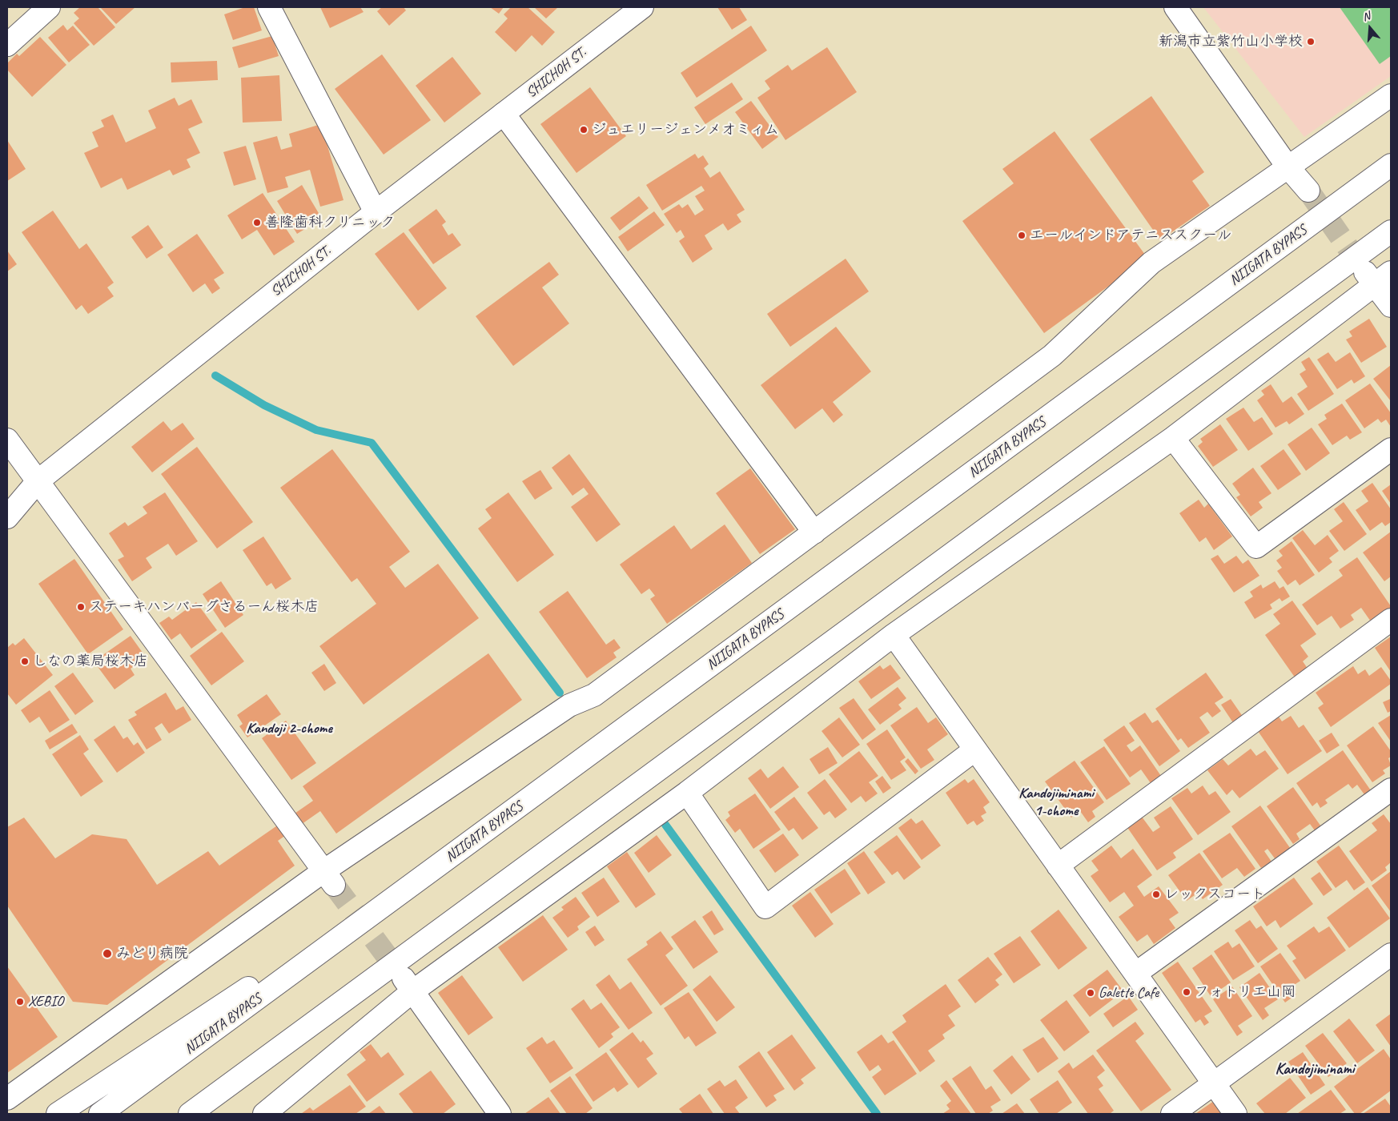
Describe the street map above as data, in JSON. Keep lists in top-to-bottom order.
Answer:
{
  "streets": {
    "main road": ["SHICHOH ST.", "NIIGATA BYPASS"]
  },
  "districts": ["Kandoji 2-chome", "Kandojiminami 1-chome", "Kandojiminami"],
  "places": [
    "新潟市立紫竹山小学校",
    "ジュエリージェンメオミィム",
    "善隆歯科クリニック",
    "エールインドアテニススクール",
    "ステーキハンバーグさるーん桜木店",
    "しなの薬局桜木店",
    "レックスコート",
    "みどり病院",
    "フォトリエ山岡",
    "Galette Cafe",
    "XEBIO"
  ],
  "north": "top"
}
